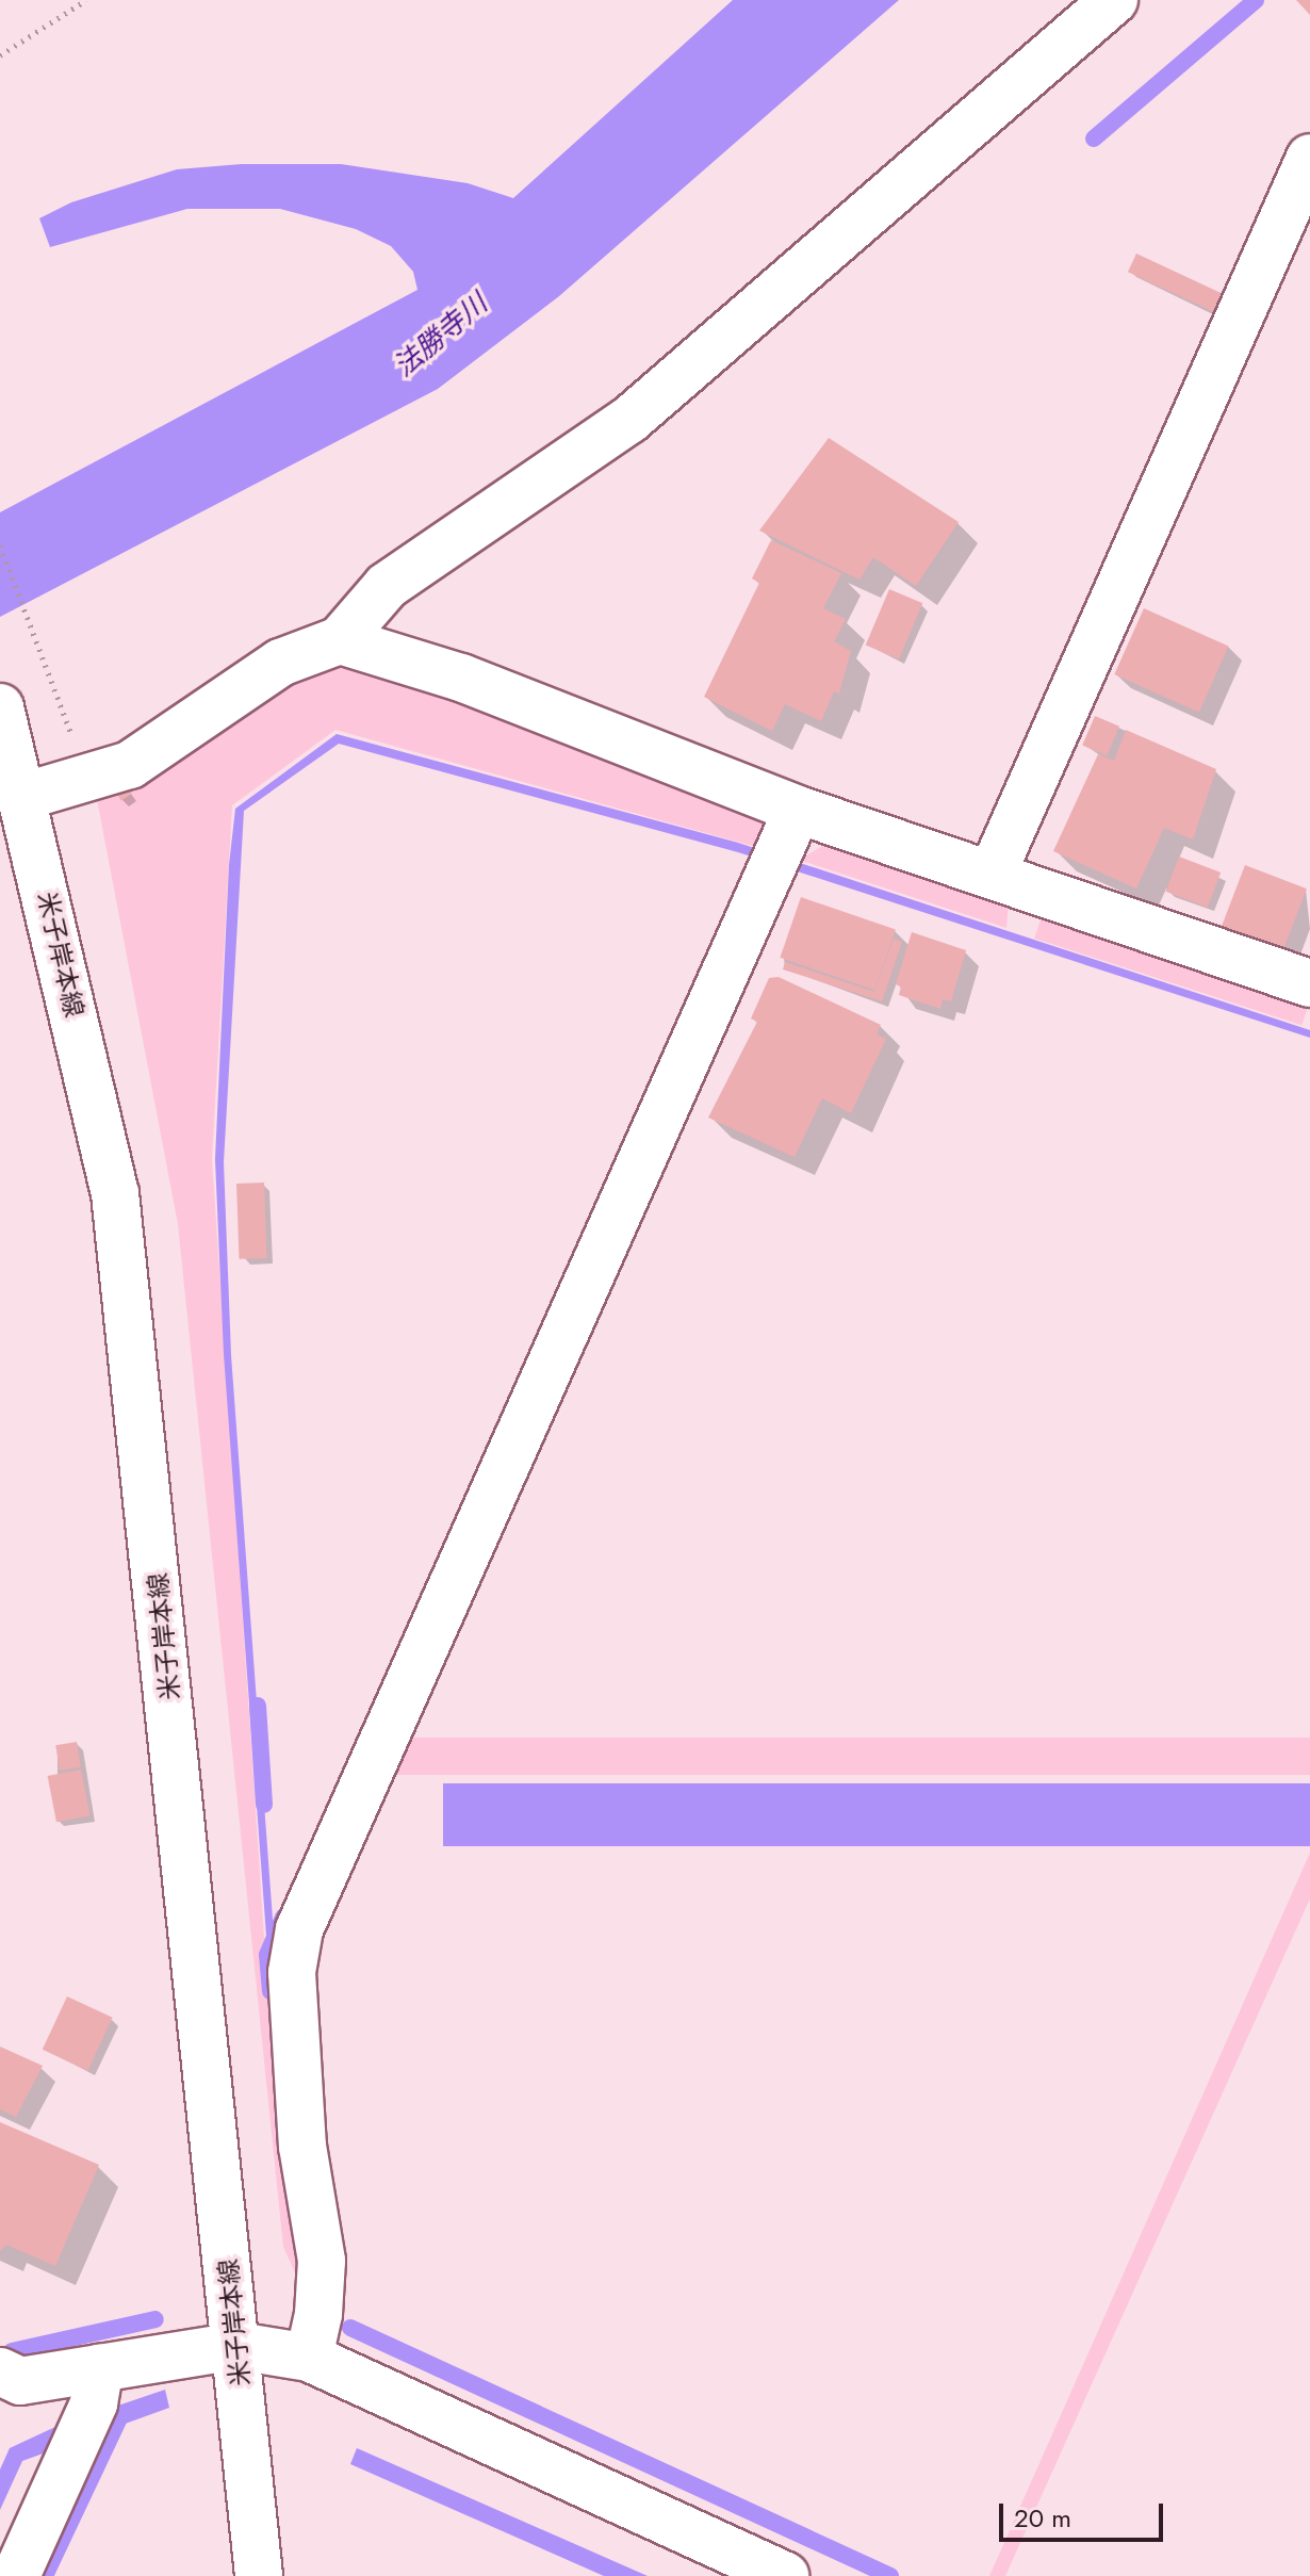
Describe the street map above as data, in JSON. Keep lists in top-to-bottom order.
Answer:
{
  "streets": {
    "street": ["米子岸本線"]
  },
  "water": ["法勝寺川"],
  "scale_bar": "20 m"
}
